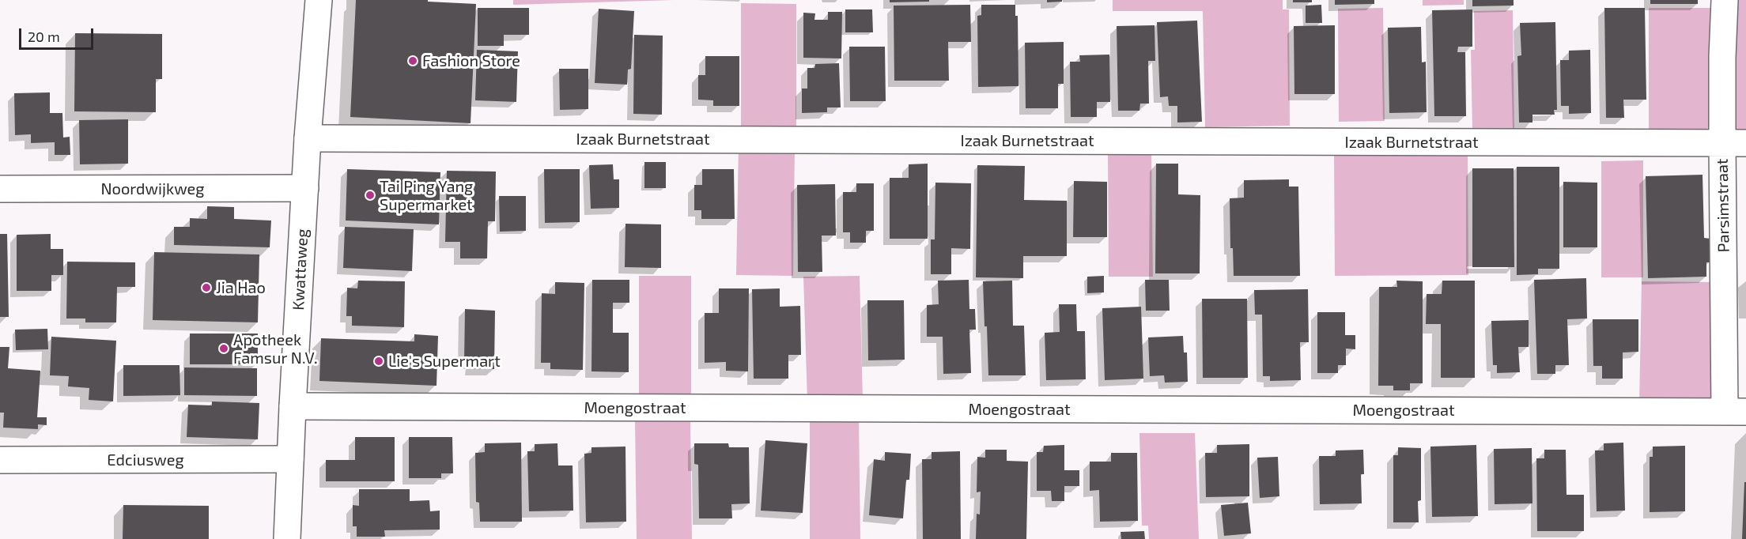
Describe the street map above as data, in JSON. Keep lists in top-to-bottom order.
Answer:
{
  "streets": {
    "street": [
      "Izaak Burnetstraat",
      "Noordwijkweg",
      "Parsimstraat",
      "Kwattaweg",
      "Moengostraat",
      "Edciusweg"
    ]
  },
  "crossings": [
    ["Izaak Burnetstraat", "Parsimstraat"],
    ["Izaak Burnetstraat", "Kwattaweg"],
    ["Noordwijkweg", "Kwattaweg"],
    ["Parsimstraat", "Moengostraat"],
    ["Kwattaweg", "Moengostraat"],
    ["Kwattaweg", "Edciusweg"]
  ],
  "places": [
    "Fashion Store",
    "Tai Ping Yang Supermarket",
    "Jia Hao",
    "Apotheek Famsur N.V.",
    "Lie's Supermart"
  ],
  "scale_bar": "20 m"
}
